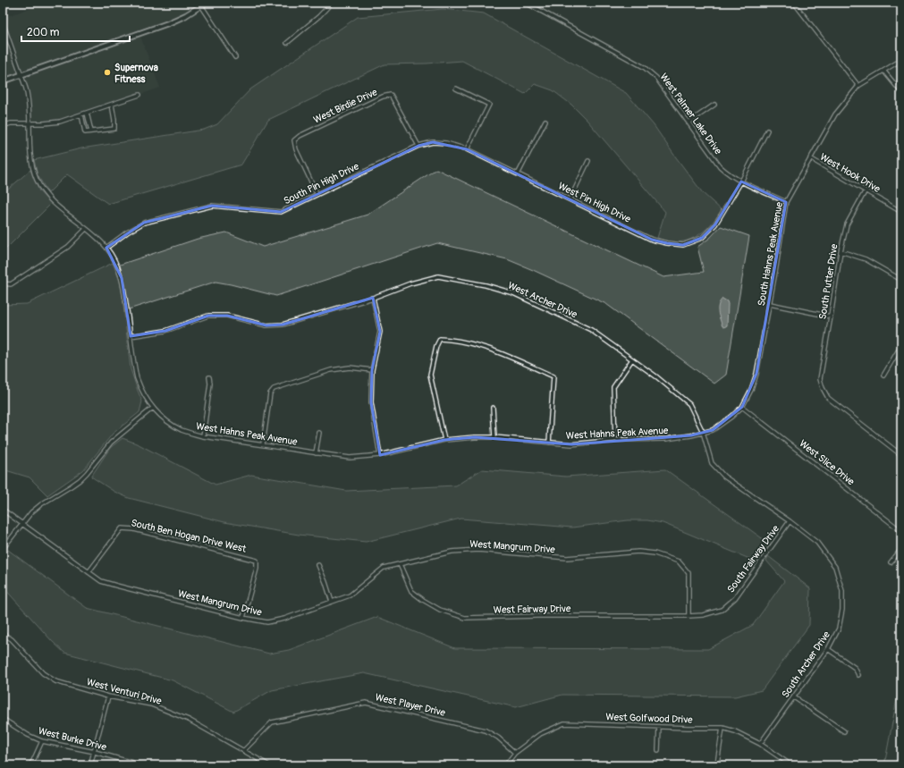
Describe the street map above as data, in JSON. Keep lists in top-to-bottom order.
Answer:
{
  "streets": {
    "street": [
      "West Birdie Drive",
      "West Palmer Lake Drive",
      "West Hook Drive",
      "South Pin High Drive",
      "West Pin High Drive",
      "South Hahns Peak Avenue",
      "South Putter Drive",
      "West Archer Drive",
      "West Hahns Peak Avenue",
      "West Slice Drive",
      "South Ben Hogan Drive West",
      "West Mangrum Drive",
      "South Fairway Drive",
      "West Fairway Drive",
      "South Archer Drive",
      "West Venturi Drive",
      "West Player Drive",
      "West Golfwood Drive",
      "West Burke Drive"
    ]
  },
  "crossings": [
    ["West Birdie Drive", "South Pin High Drive"],
    ["West Birdie Drive", "West Pin High Drive"],
    ["West Palmer Lake Drive", "West Pin High Drive"],
    ["West Palmer Lake Drive", "South Hahns Peak Avenue"],
    ["West Hook Drive", "South Hahns Peak Avenue"],
    ["West Hook Drive", "South Putter Drive"],
    ["South Pin High Drive", "West Pin High Drive"],
    ["South Pin High Drive", "West Hahns Peak Avenue"],
    ["South Hahns Peak Avenue", "West Hahns Peak Avenue"],
    ["South Hahns Peak Avenue", "West Slice Drive"],
    ["West Archer Drive", "West Hahns Peak Avenue"],
    ["West Archer Drive", "South Fairway Drive"],
    ["West Archer Drive", "South Archer Drive"],
    ["West Hahns Peak Avenue", "West Slice Drive"],
    ["South Ben Hogan Drive West", "West Mangrum Drive"],
    ["West Mangrum Drive", "South Fairway Drive"],
    ["West Mangrum Drive", "West Fairway Drive"],
    ["South Fairway Drive", "West Fairway Drive"],
    ["South Fairway Drive", "South Archer Drive"],
    ["South Archer Drive", "West Golfwood Drive"],
    ["West Venturi Drive", "West Player Drive"],
    ["West Player Drive", "West Golfwood Drive"]
  ],
  "places": ["Supernova Fitness"],
  "scale_bar": "200 m"
}
